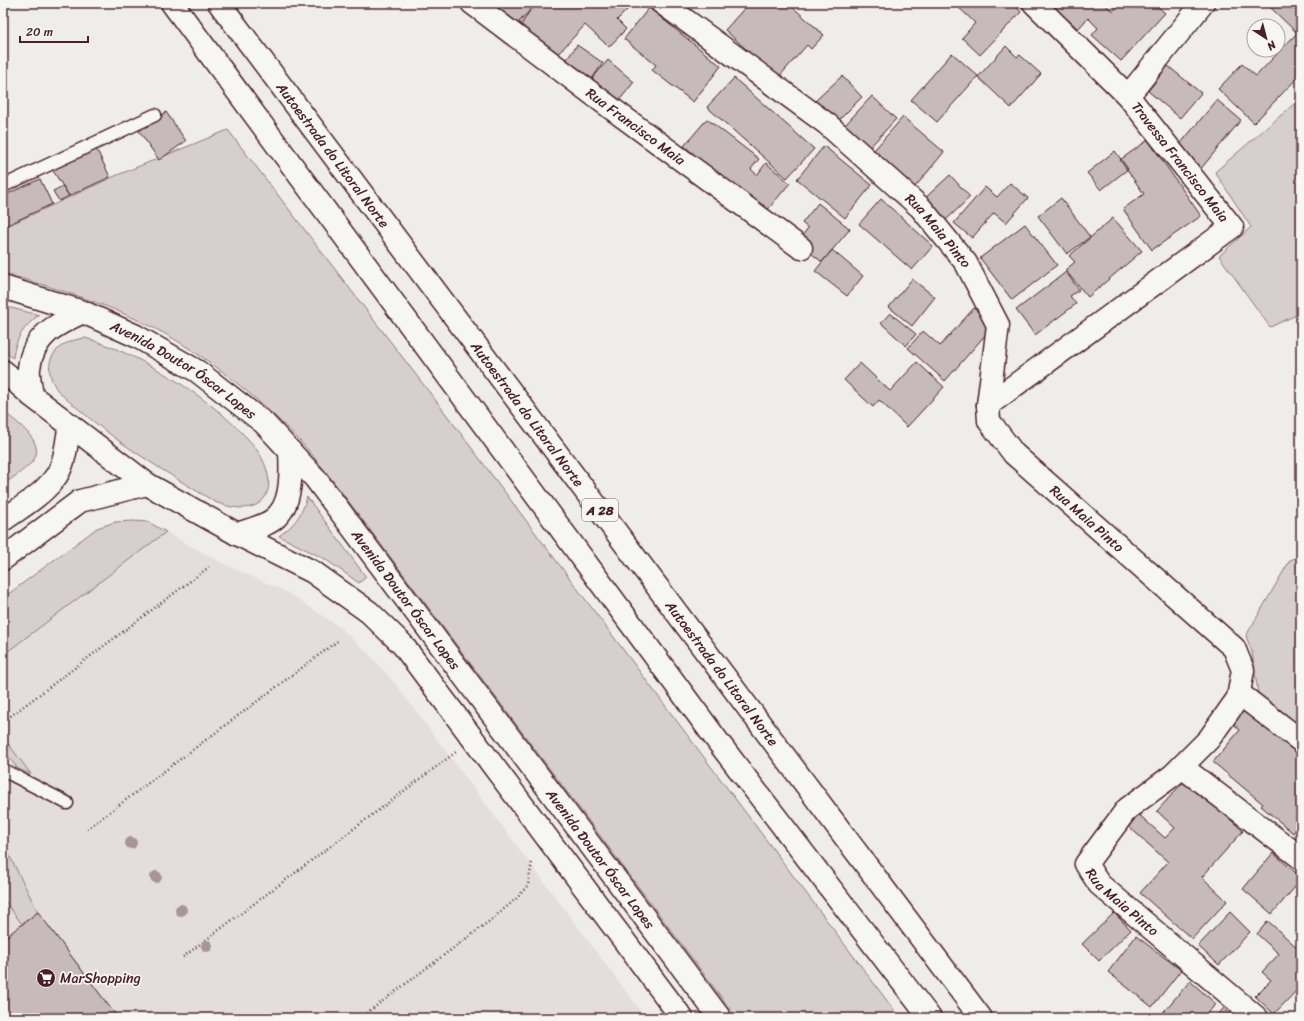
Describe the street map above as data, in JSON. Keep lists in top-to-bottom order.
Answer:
{
  "streets": {
    "main road": [
      "Rua Francisco Maia",
      "Autoestrada do Litoral Norte",
      "Travessa Francisco Maia",
      "Rua Maia Pinto",
      "Avenida Doutor Óscar Lopes",
      "A 28"
    ]
  },
  "crossings": [
    ["Travessa Francisco Maia", "Rua Maia Pinto"]
  ],
  "places": {
    "supermarket": ["MarShopping"]
  },
  "scale_bar": "20 m",
  "north": "bottom right"
}
